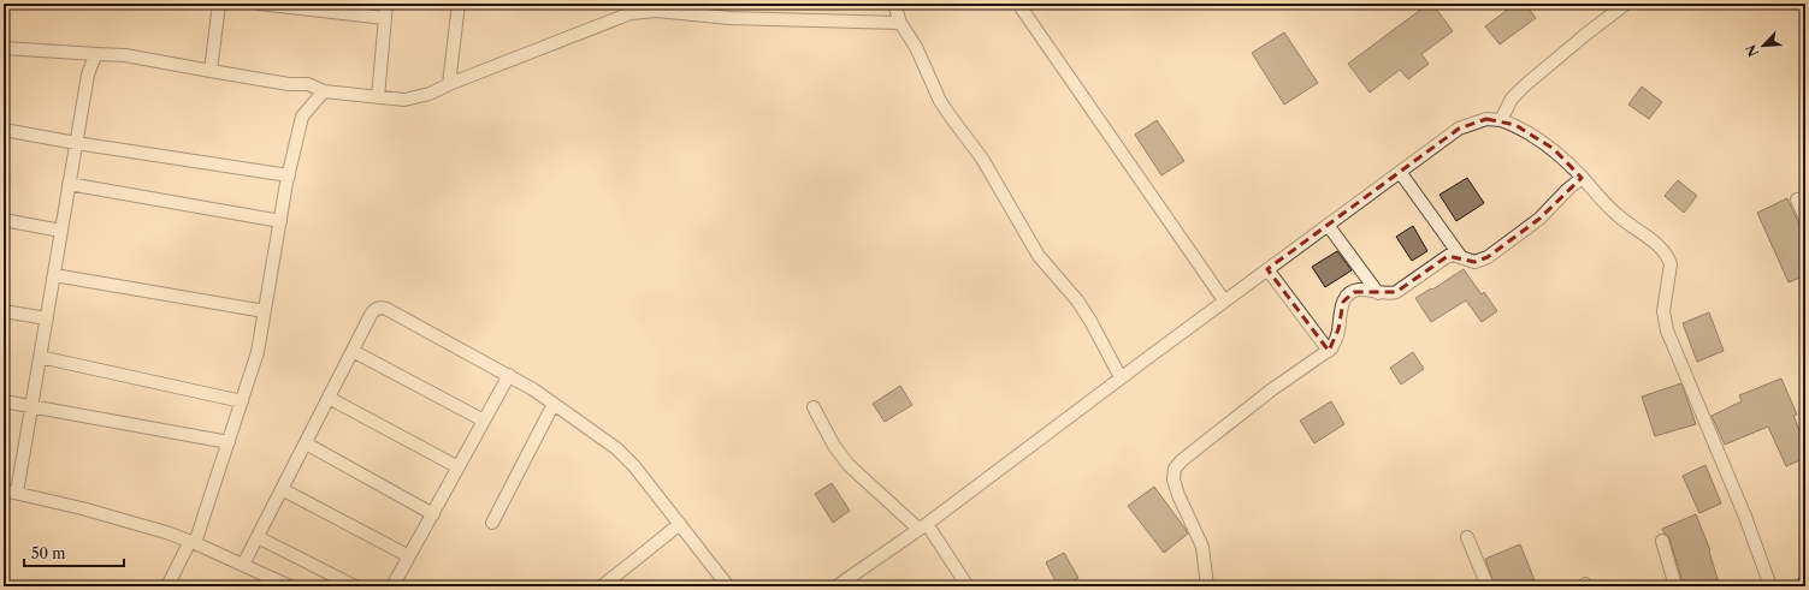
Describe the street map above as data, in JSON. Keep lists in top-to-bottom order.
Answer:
{
  "scale_bar": "50 m",
  "north": "bottom left"
}
